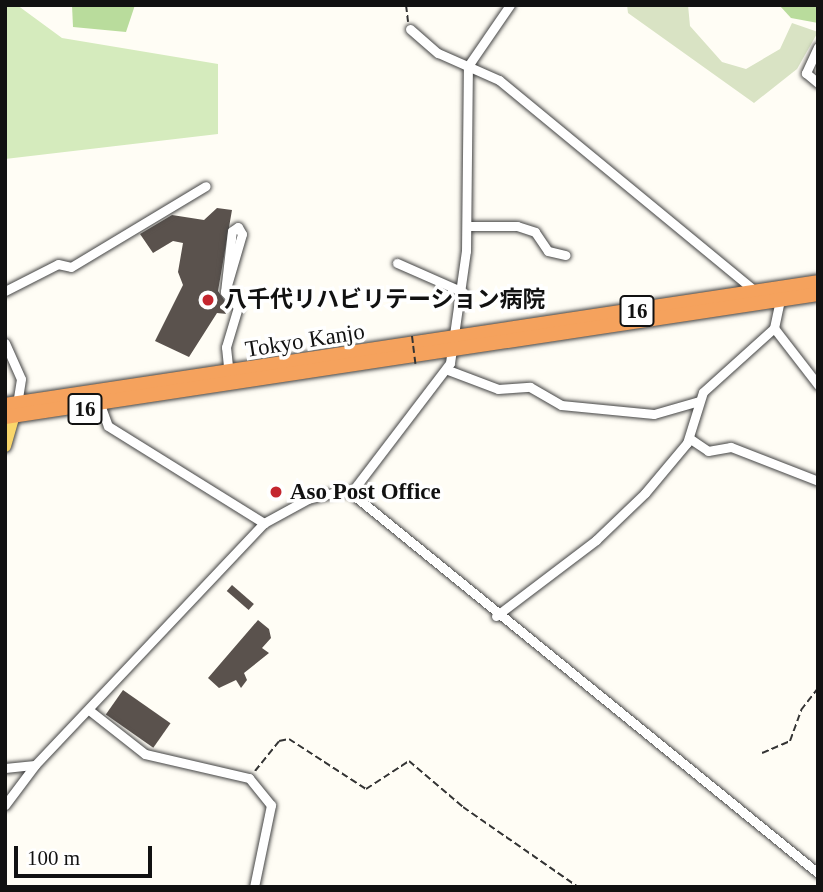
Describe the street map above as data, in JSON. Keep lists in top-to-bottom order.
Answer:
{
  "streets": {
    "highway": ["16", "Tokyo Kanjo"]
  },
  "places": ["八千代リハビリテーション病院", "Aso Post Office"],
  "scale_bar": "100 m"
}
